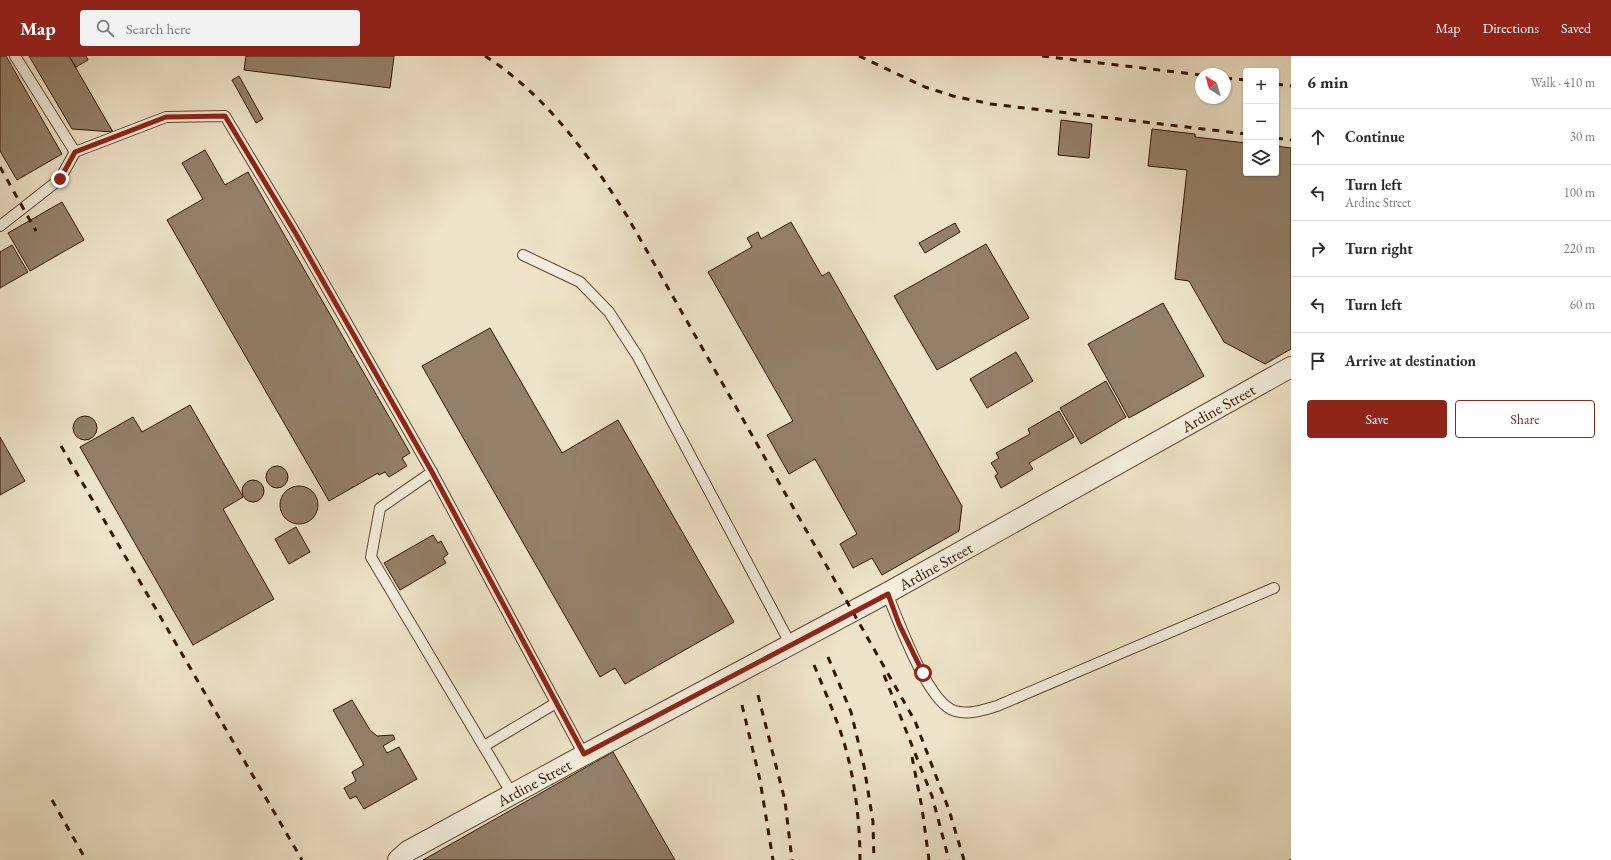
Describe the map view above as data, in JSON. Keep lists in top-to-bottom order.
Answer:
{
  "streets": {
    "street": ["Ardine Street"]
  },
  "north": "top left",
  "page": {
    "header": "Map",
    "search": "Search here",
    "nav": ["Map", "Directions", "Saved"],
    "heading": ["6 min", "Walk · 410 m"],
    "map_buttons": ["+", "−"],
    "list": [
      ["Continue", "30 m"],
      ["Turn left", "Ardine Street", "100 m"],
      ["Turn right", "220 m"],
      ["Turn left", "60 m"],
      "Arrive at destination"
    ],
    "buttons": ["Save", "Share"]
  }
}
